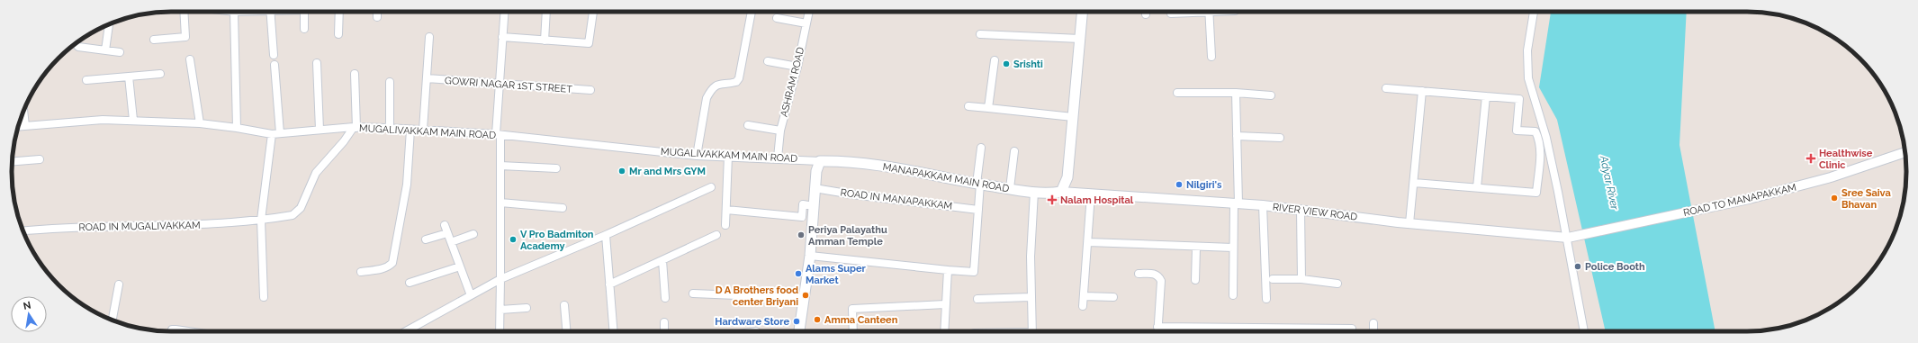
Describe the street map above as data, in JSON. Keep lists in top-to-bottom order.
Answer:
{
  "streets": {
    "main road": ["MANAPAKKAM MAIN ROAD"],
    "street": [
      "ASHRAM ROAD",
      "GOWRI NAGAR 1ST STREET",
      "MUGALIVAKKAM MAIN ROAD",
      "ROAD IN MANAPAKKAM",
      "ROAD TO MANAPAKKAM",
      "RIVER VIEW ROAD",
      "ROAD IN MUGALIVAKKAM"
    ]
  },
  "crossings": [
    ["ASHRAM ROAD", "MUGALIVAKKAM MAIN ROAD"],
    ["MUGALIVAKKAM MAIN ROAD", "MANAPAKKAM MAIN ROAD"],
    ["MUGALIVAKKAM MAIN ROAD", "ROAD IN MUGALIVAKKAM"],
    ["MANAPAKKAM MAIN ROAD", "RIVER VIEW ROAD"],
    ["ROAD TO MANAPAKKAM", "RIVER VIEW ROAD"]
  ],
  "water": ["Adyar River"],
  "places": {
    "other": [
      "Srishti",
      "Mr and Mrs GYM",
      "Nilgiri's",
      "Sree Saiva Bhavan",
      "Periya Palayathu Amman Temple",
      "V Pro Badmiton Academy",
      "Police Booth",
      "Alams Super Market",
      "D A Brothers food center Briyani",
      "Amma Canteen",
      "Hardware Store"
    ],
    "health": ["Healthwise Clinic", "Nalam Hospital"]
  },
  "north": "top"
}
